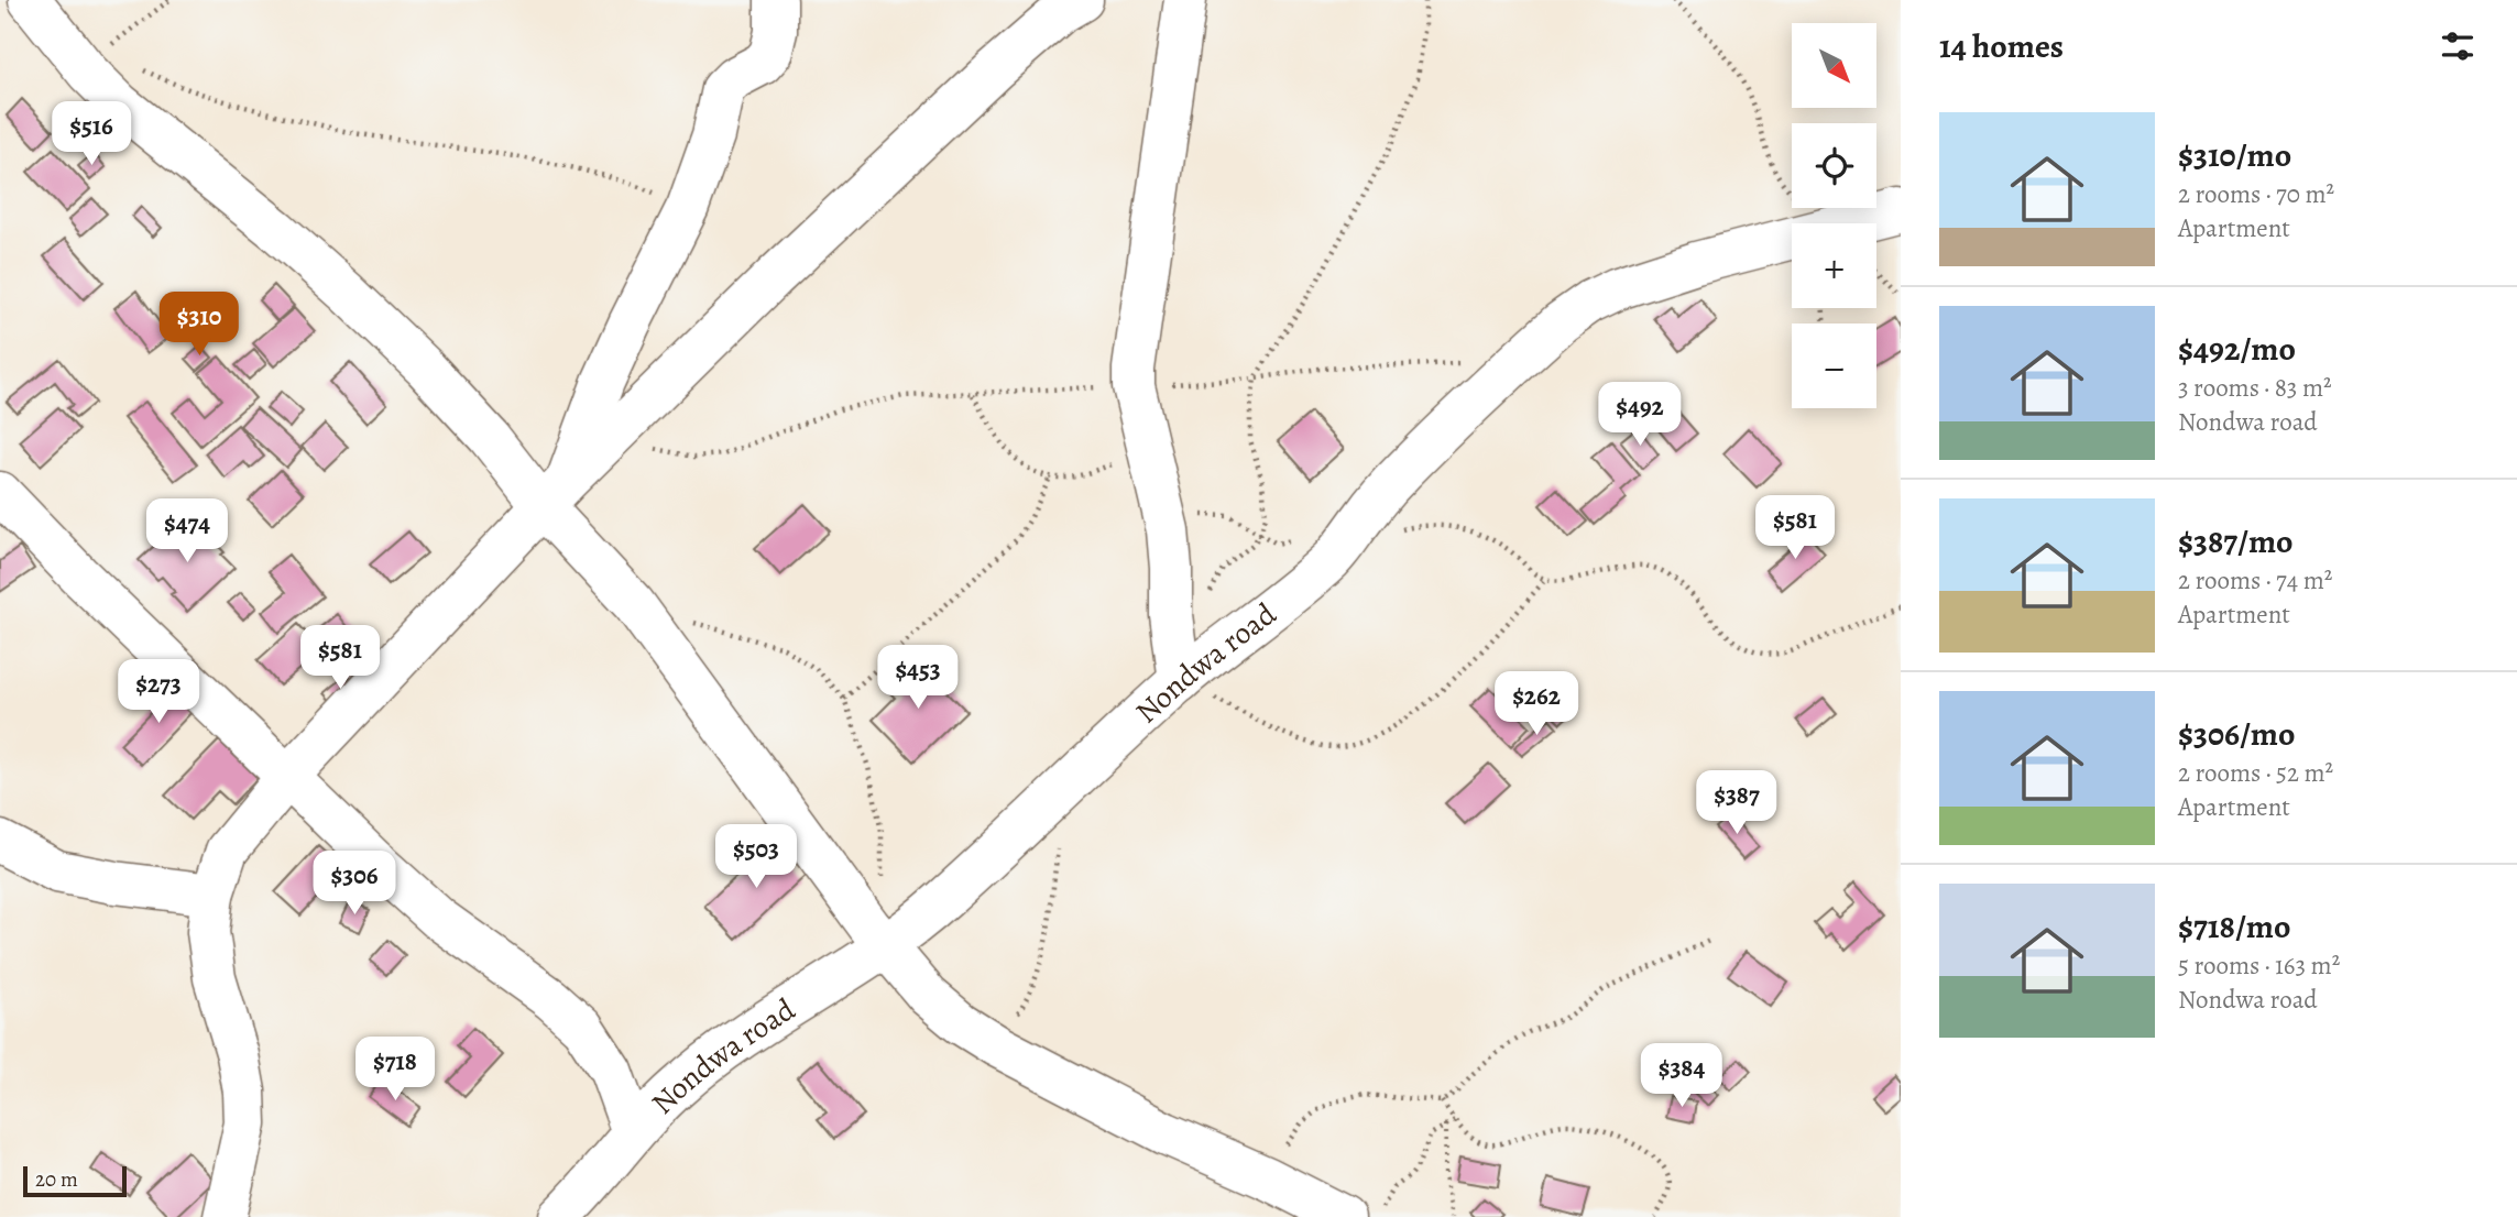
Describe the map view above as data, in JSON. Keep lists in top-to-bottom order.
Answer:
{
  "streets": {
    "street": ["Nondwa road"]
  },
  "scale_bar": "20 m",
  "north": "bottom right",
  "page": {
    "heading": "14 homes",
    "map_buttons": ["+", "−"],
    "list": [
      {
        "name": "$310/mo",
        "note": "2 rooms · 70 m² · Apartment"
      },
      {
        "name": "$492/mo",
        "note": "3 rooms · 83 m² · Nondwa road"
      },
      {
        "name": "$387/mo",
        "note": "2 rooms · 74 m² · Apartment"
      },
      {
        "name": "$306/mo",
        "note": "2 rooms · 52 m² · Apartment"
      },
      {
        "name": "$718/mo",
        "note": "5 rooms · 163 m² · Nondwa road"
      }
    ],
    "price": [
      "$516",
      "$310",
      "$492",
      "$581",
      "$474",
      "$581",
      "$453",
      "$273",
      "$262",
      "$387",
      "$503",
      "$306",
      "$718",
      "$384"
    ],
    "scale": "20 m"
  }
}
